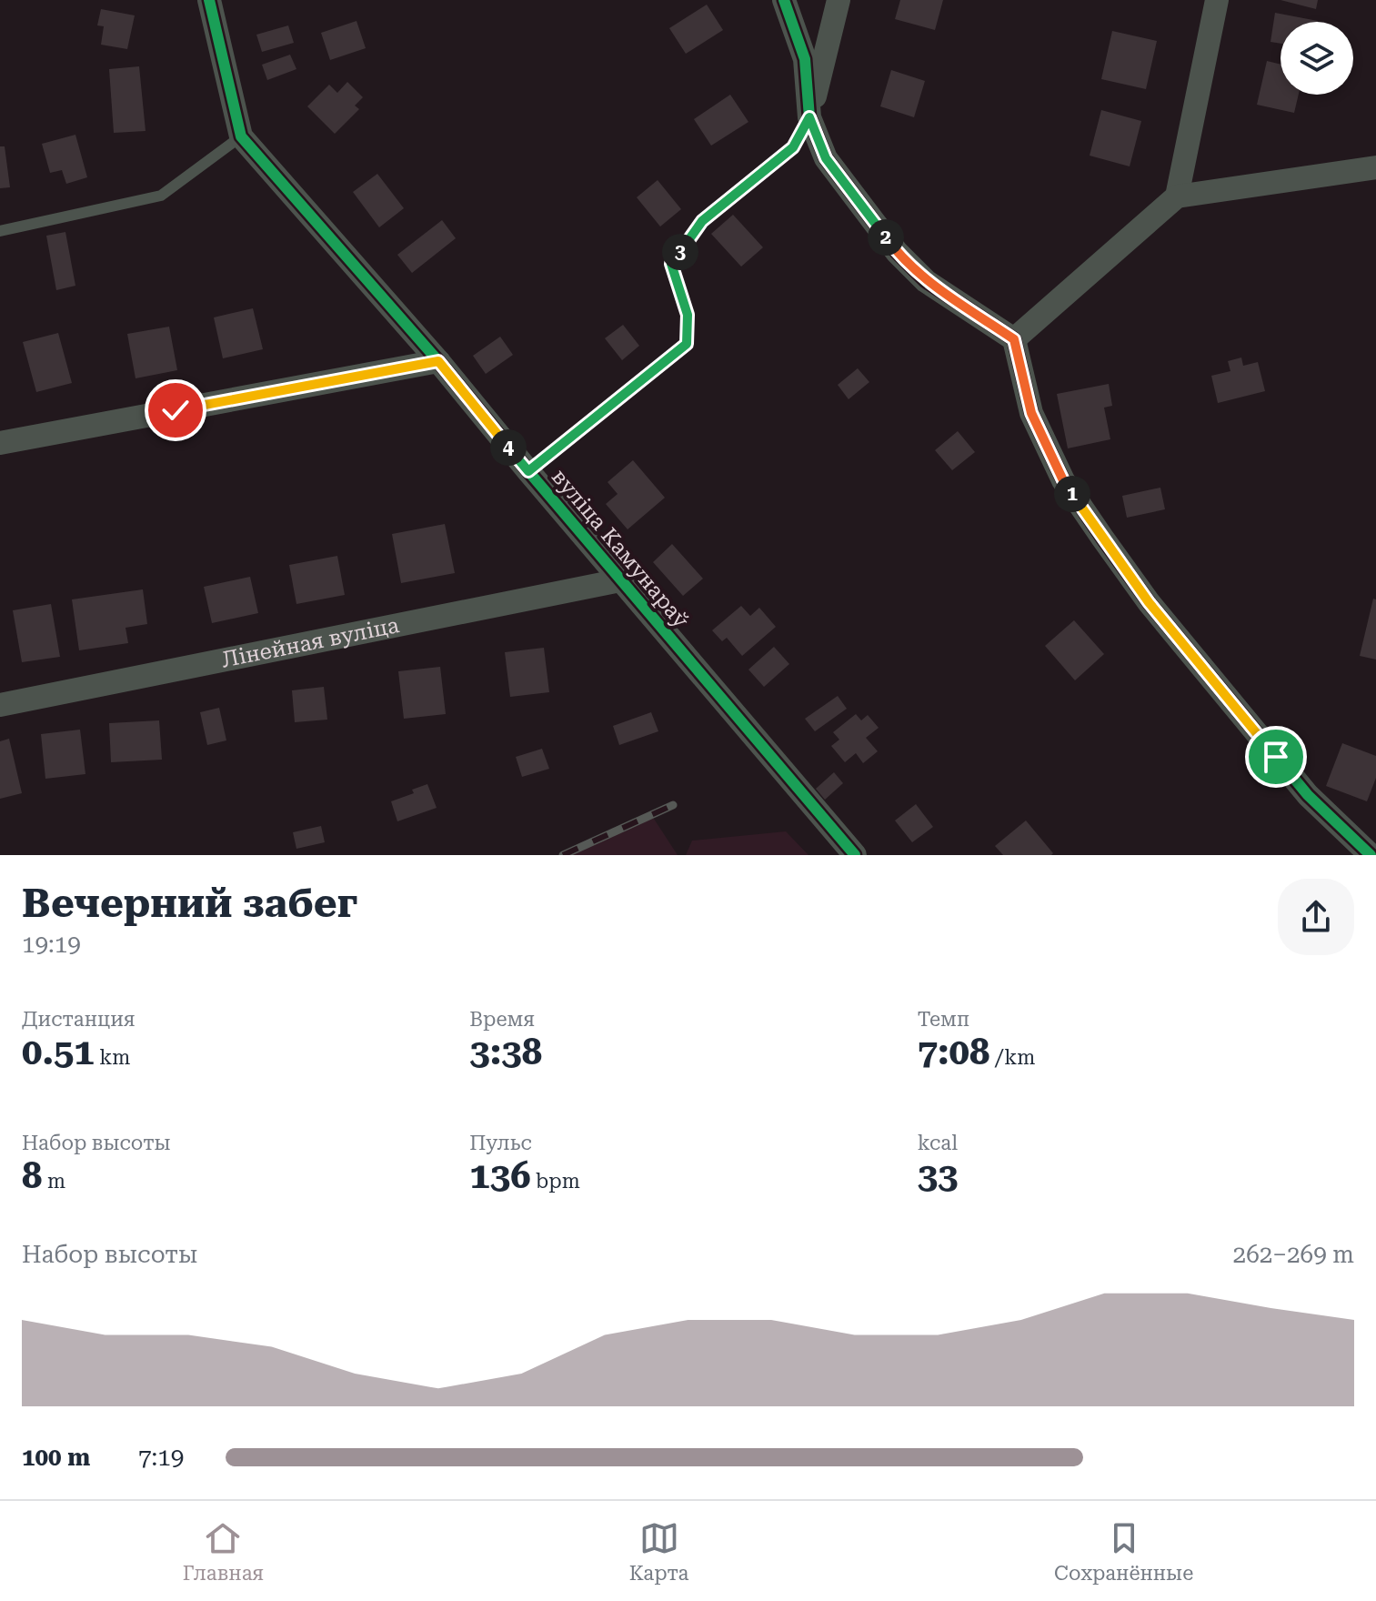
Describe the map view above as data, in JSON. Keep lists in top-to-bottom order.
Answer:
{
  "streets": {
    "street": ["вуліца Камунараў", "Лінейная вуліца"]
  },
  "crossings": [
    ["вуліца Камунараў", "Лінейная вуліца"]
  ],
  "page": {
    "pins": [
      "2",
      "3",
      "4",
      "1"
    ],
    "heading": ["Вечерний забег", "19:19"],
    "stats": [
      ["Дистанция", "0.51 km"],
      ["Время", "3:38"],
      ["Темп", "7:08 /km"],
      ["Набор высоты", "8 m"],
      ["Пульс", "136 bpm"],
      ["kcal", "33"]
    ],
    "chart": ["Набор высоты", "262–269 m"],
    "list": [
      {
        "name": "100 m",
        "note": "7:19"
      }
    ],
    "tabs": ["Главная", "Карта", "Сохранённые"]
  }
}
